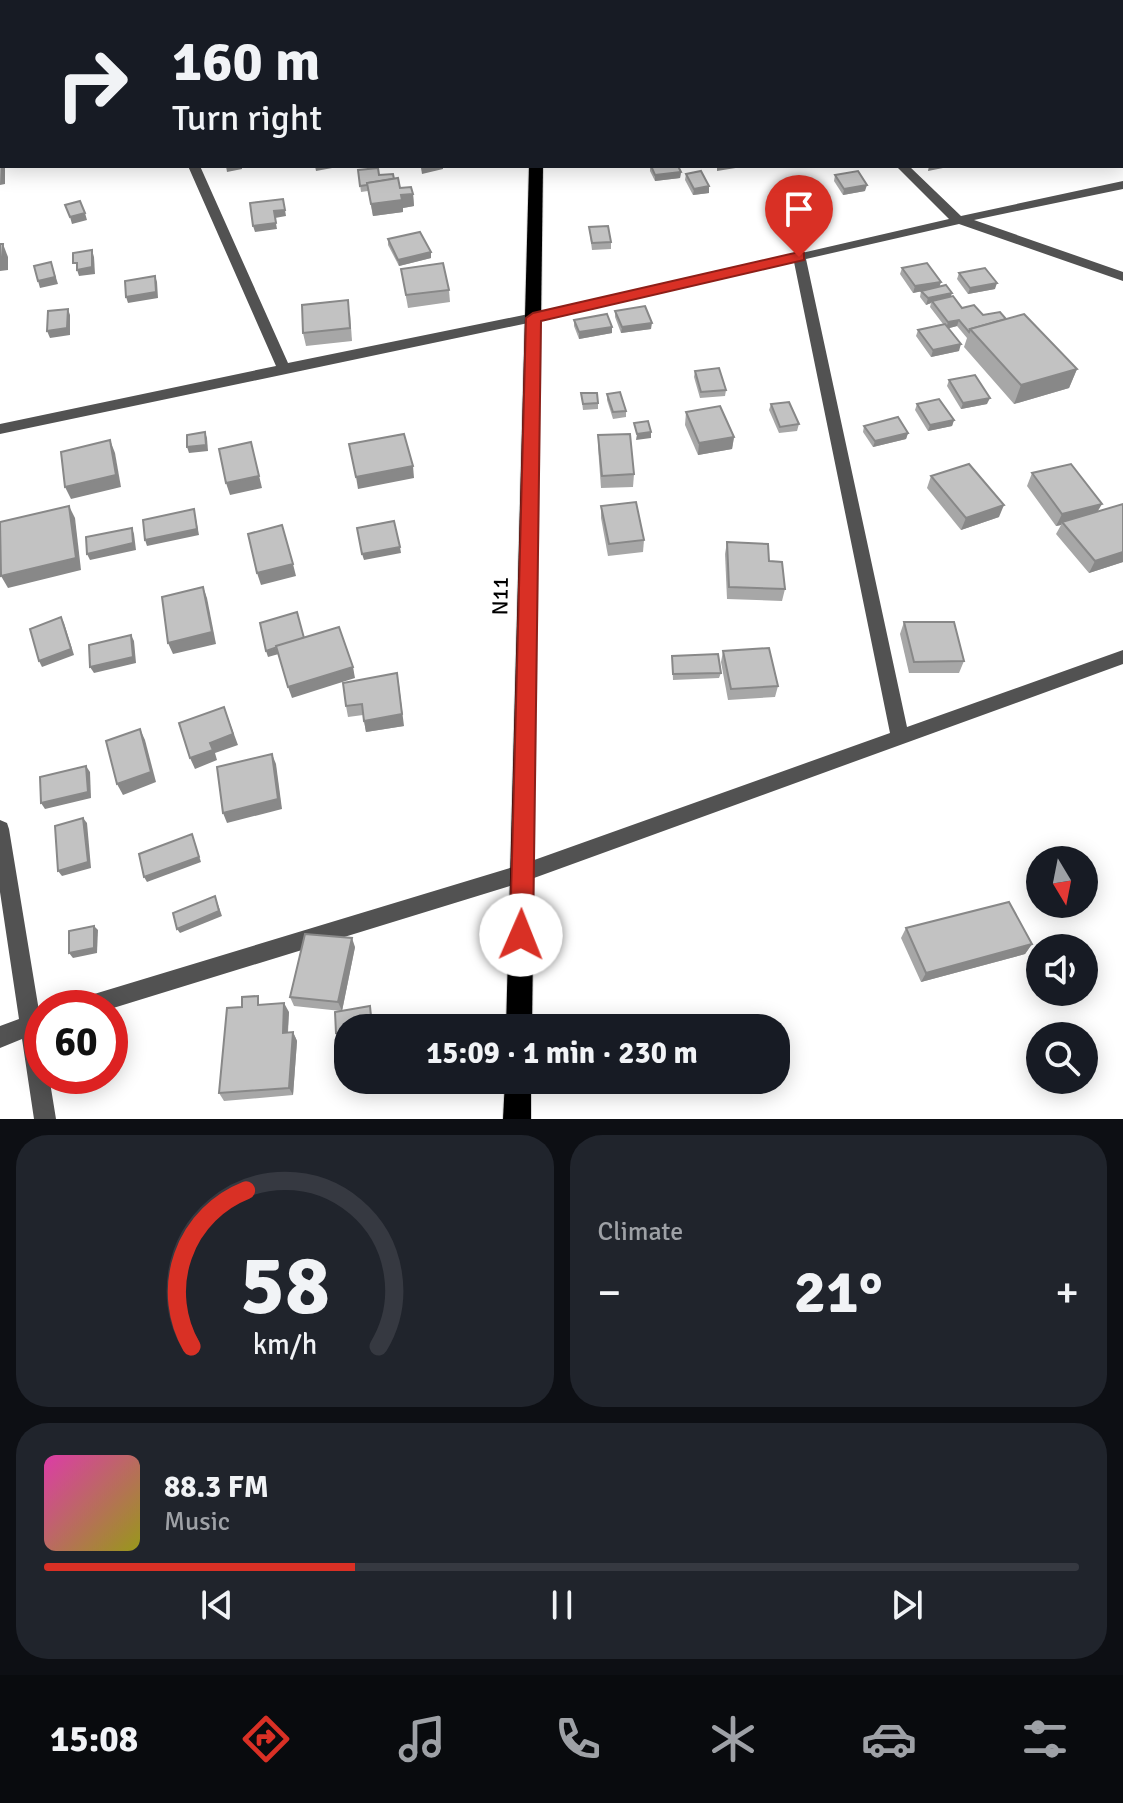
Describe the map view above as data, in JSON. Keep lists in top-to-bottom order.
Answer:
{
  "streets": {
    "main road": ["N11"]
  },
  "north": "bottom",
  "page": {
    "turn": ["160 m", "Turn right"],
    "limit": "60",
    "trip": "15:09 · 1 min · 230 m",
    "tile": "Climate",
    "heat": ["−", "21°", "+"],
    "song": ["88.3 FM", "Music"],
    "tabs": "15:08",
    "gauge": ["58", "km/h"]
  }
}
